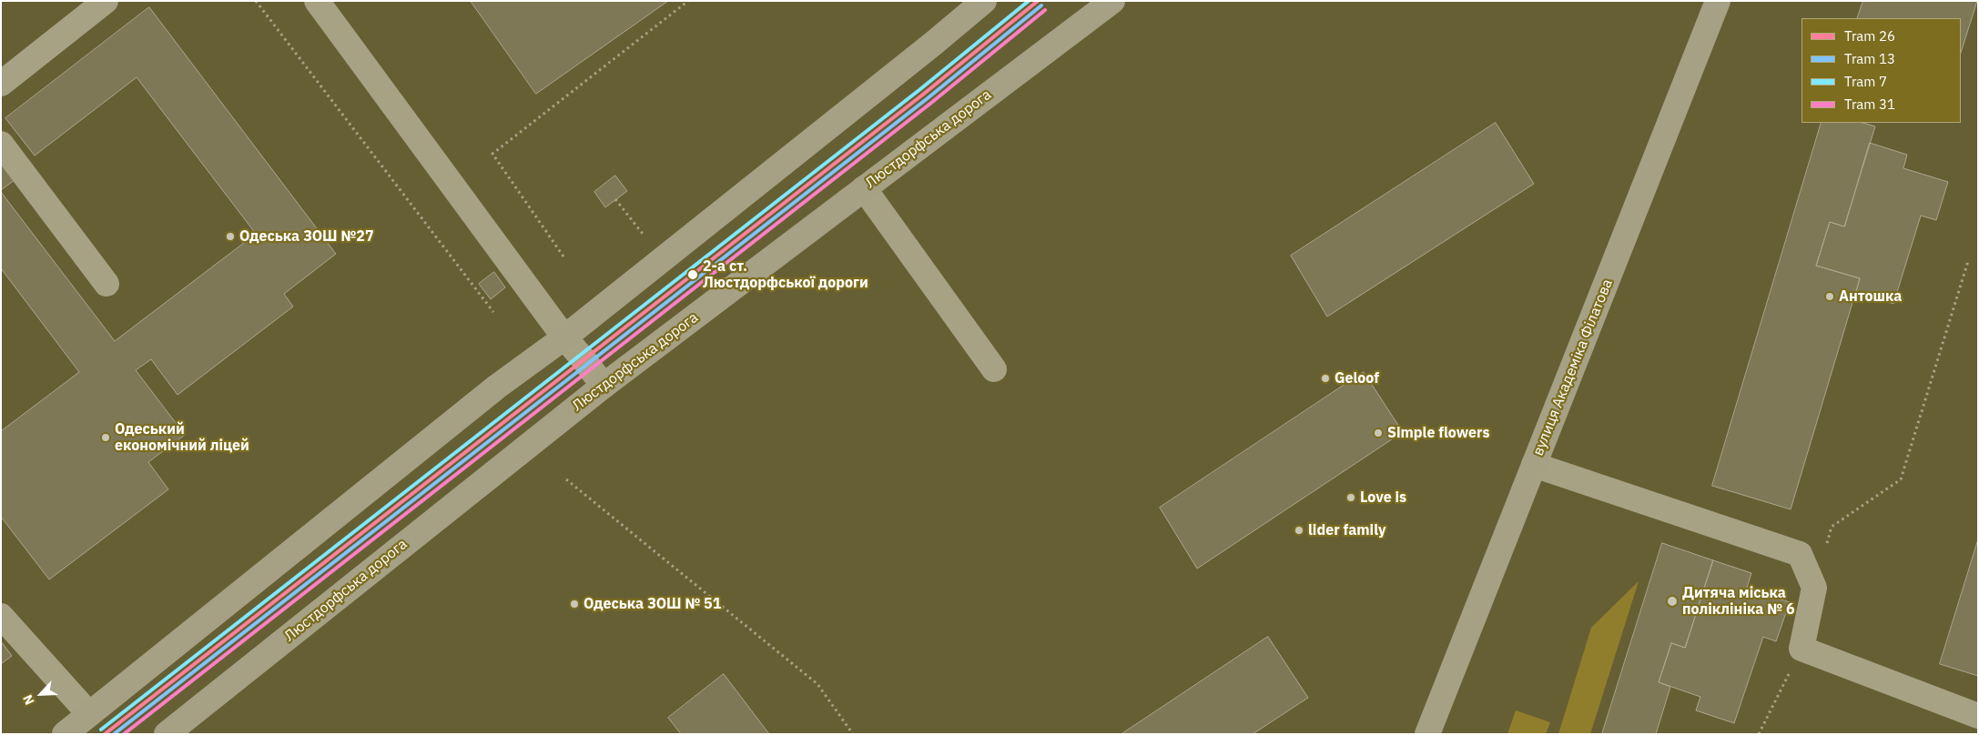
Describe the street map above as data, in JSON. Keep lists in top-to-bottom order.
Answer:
{
  "streets": {
    "main road": ["Люстдорфська дорога", "вулиця Академіка Філатова"]
  },
  "places": [
    "Одеська ЗОШ №27",
    "2-а ст. Люстдорфської дороги",
    "Антошка",
    "Geloof",
    "Simple flowers",
    "Одеський економічний ліцей",
    "Love is",
    "lider family",
    "Дитяча міська поліклініка № 6",
    "Одеська ЗОШ № 51"
  ],
  "lines": [
    "tram line 26",
    "tram line 7",
    "tram line 13",
    "tram line 31"
  ],
  "legend": [
    "Tram 26",
    "Tram 13",
    "Tram 7",
    "Tram 31"
  ],
  "north": "bottom left"
}
